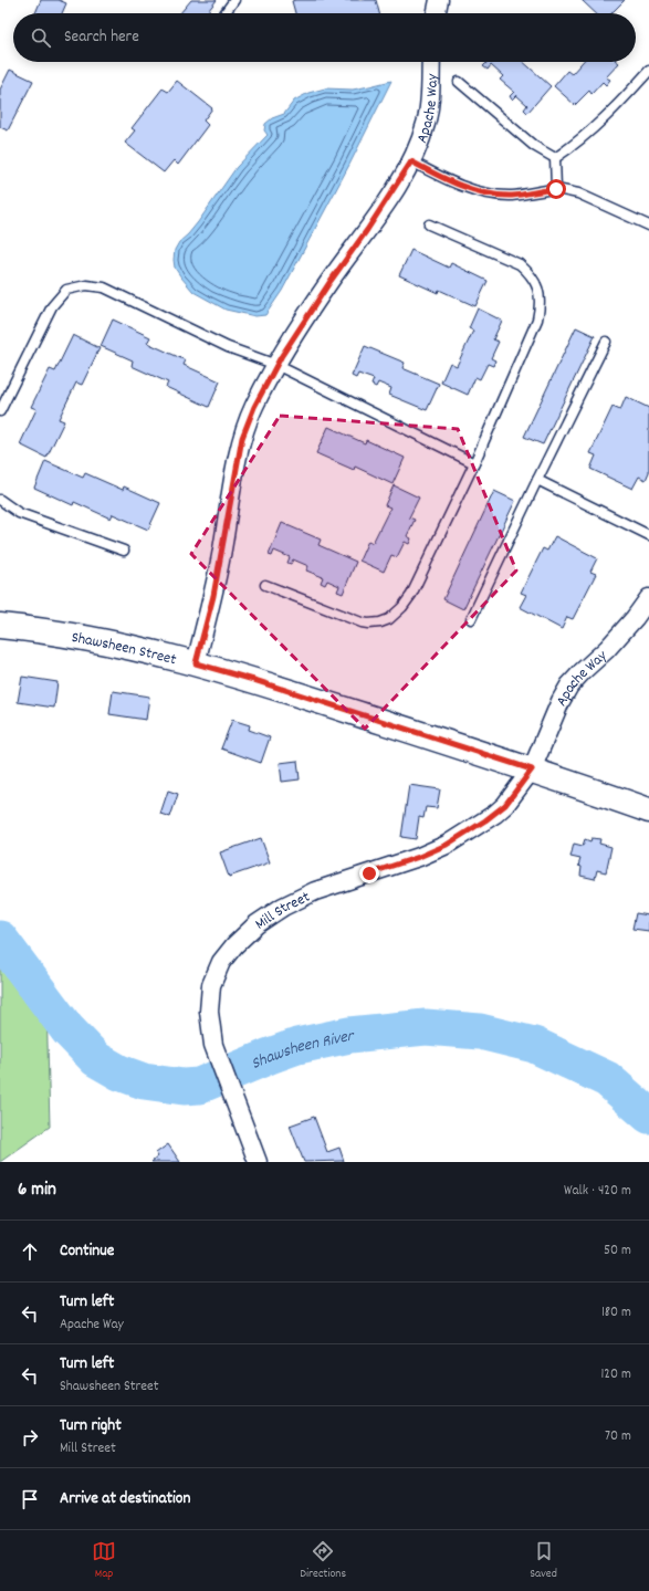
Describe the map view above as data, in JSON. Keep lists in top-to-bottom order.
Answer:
{
  "streets": {
    "main road": ["Shawsheen Street"],
    "street": ["Apache Way", "Mill Street"]
  },
  "crossings": [
    ["Apache Way", "Shawsheen Street"],
    ["Apache Way", "Mill Street"],
    ["Shawsheen Street", "Mill Street"]
  ],
  "water": ["Shawsheen River"],
  "page": {
    "search": "Search here",
    "heading": ["6 min", "Walk · 420 m"],
    "list": [
      ["Continue", "50 m"],
      ["Turn left", "Apache Way", "180 m"],
      ["Turn left", "Shawsheen Street", "120 m"],
      ["Turn right", "Mill Street", "70 m"],
      "Arrive at destination"
    ],
    "nav": ["Map", "Directions", "Saved"]
  }
}
